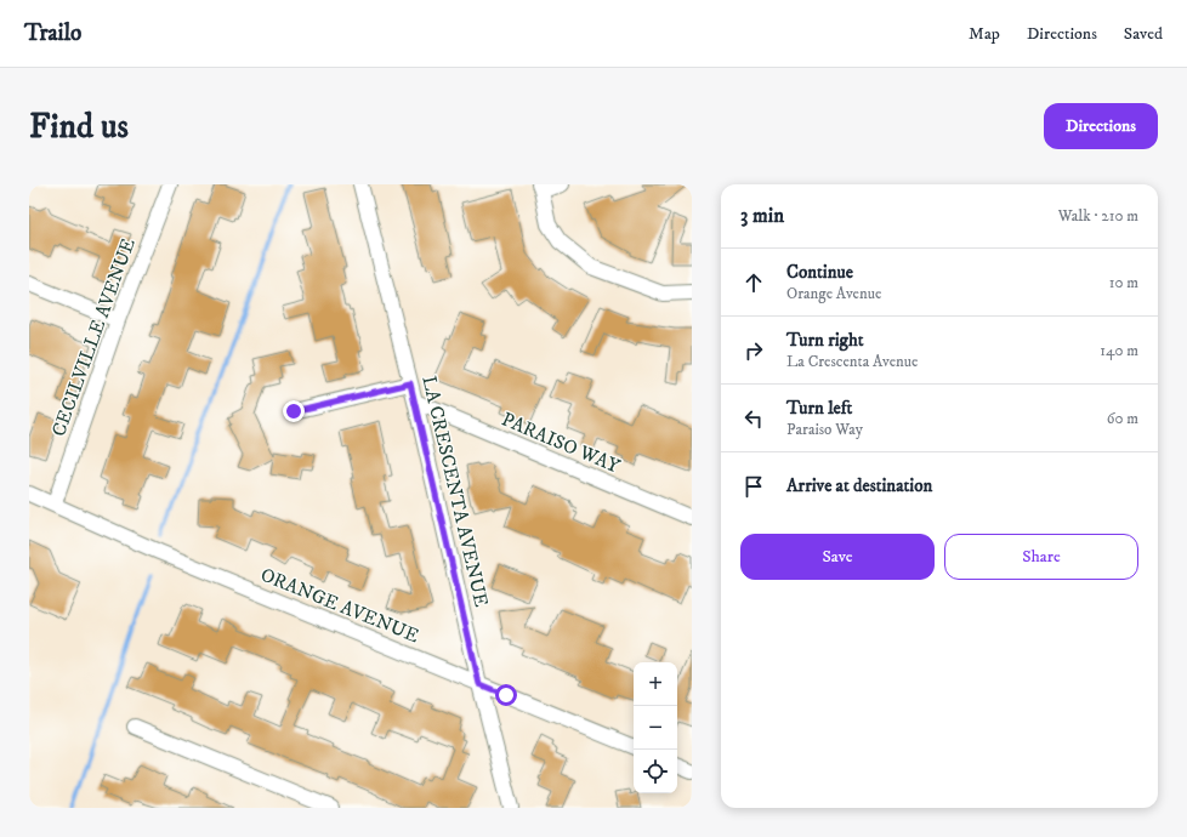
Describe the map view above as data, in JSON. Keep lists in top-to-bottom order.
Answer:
{
  "streets": {
    "street": [
      "CECILVILLE AVENUE",
      "PARAISO WAY",
      "LA CRESCENTA AVENUE",
      "ORANGE AVENUE"
    ]
  },
  "crossings": [
    ["CECILVILLE AVENUE", "ORANGE AVENUE"],
    ["PARAISO WAY", "LA CRESCENTA AVENUE"],
    ["LA CRESCENTA AVENUE", "ORANGE AVENUE"]
  ],
  "page": {
    "header": "Trailo",
    "nav": ["Map", "Directions", "Saved"],
    "buttons": [
      "Directions",
      ["Save", "Share"]
    ],
    "title": "Find us",
    "heading": ["3 min", "Walk · 210 m"],
    "list": [
      ["Continue", "Orange Avenue", "10 m"],
      ["Turn right", "La Crescenta Avenue", "140 m"],
      ["Turn left", "Paraiso Way", "60 m"],
      "Arrive at destination"
    ],
    "map_buttons": ["+", "−"]
  }
}
